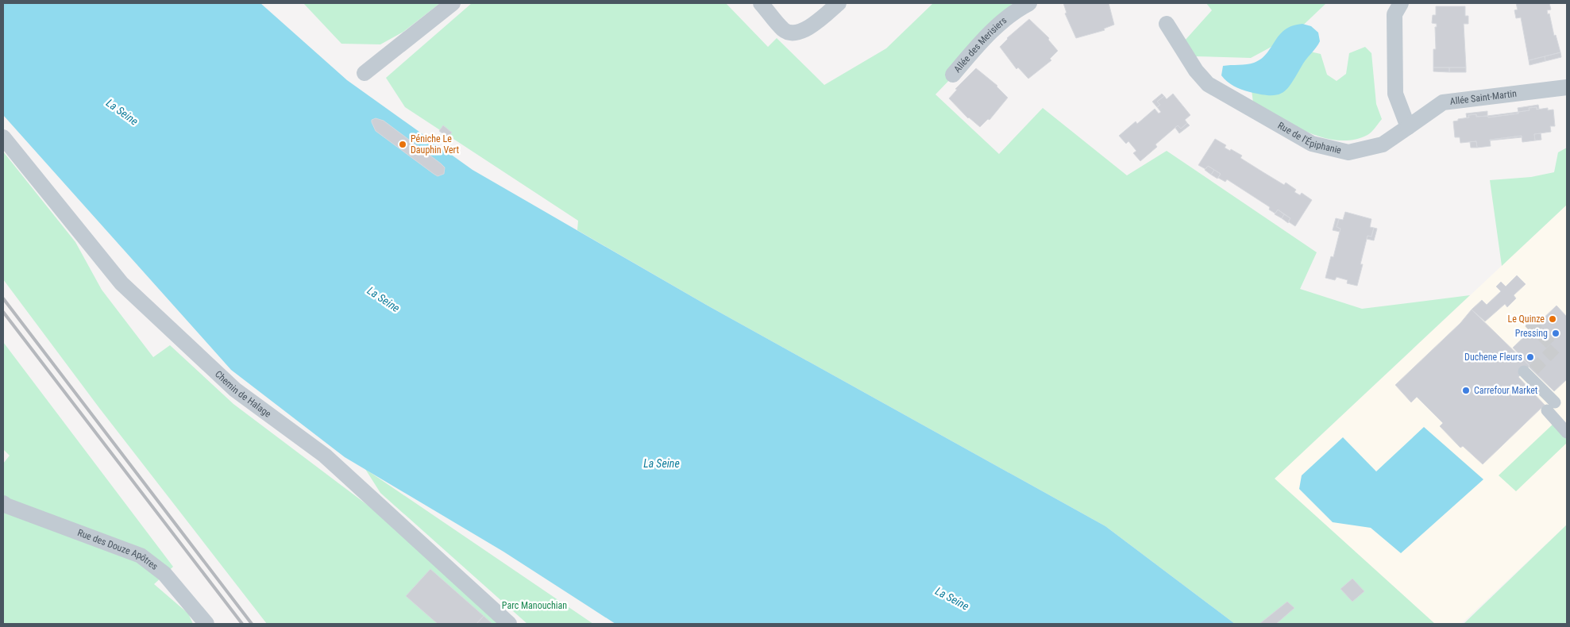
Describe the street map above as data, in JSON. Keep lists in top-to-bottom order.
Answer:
{
  "streets": {
    "street": [
      "Allée des Merisiers",
      "Allée Saint-Martin",
      "Rue de l'Épiphanie",
      "Chemin de Halage",
      "Rue des Douze Apôtres"
    ]
  },
  "crossings": [
    ["Allée Saint-Martin", "Rue de l'Épiphanie"]
  ],
  "water": ["La Seine"],
  "parks": ["Parc Manouchian"],
  "places": [
    "Péniche Le Dauphin Vert",
    "Le Quinze",
    "Pressing",
    "Duchene Fleurs",
    "Carrefour Market"
  ]
}
